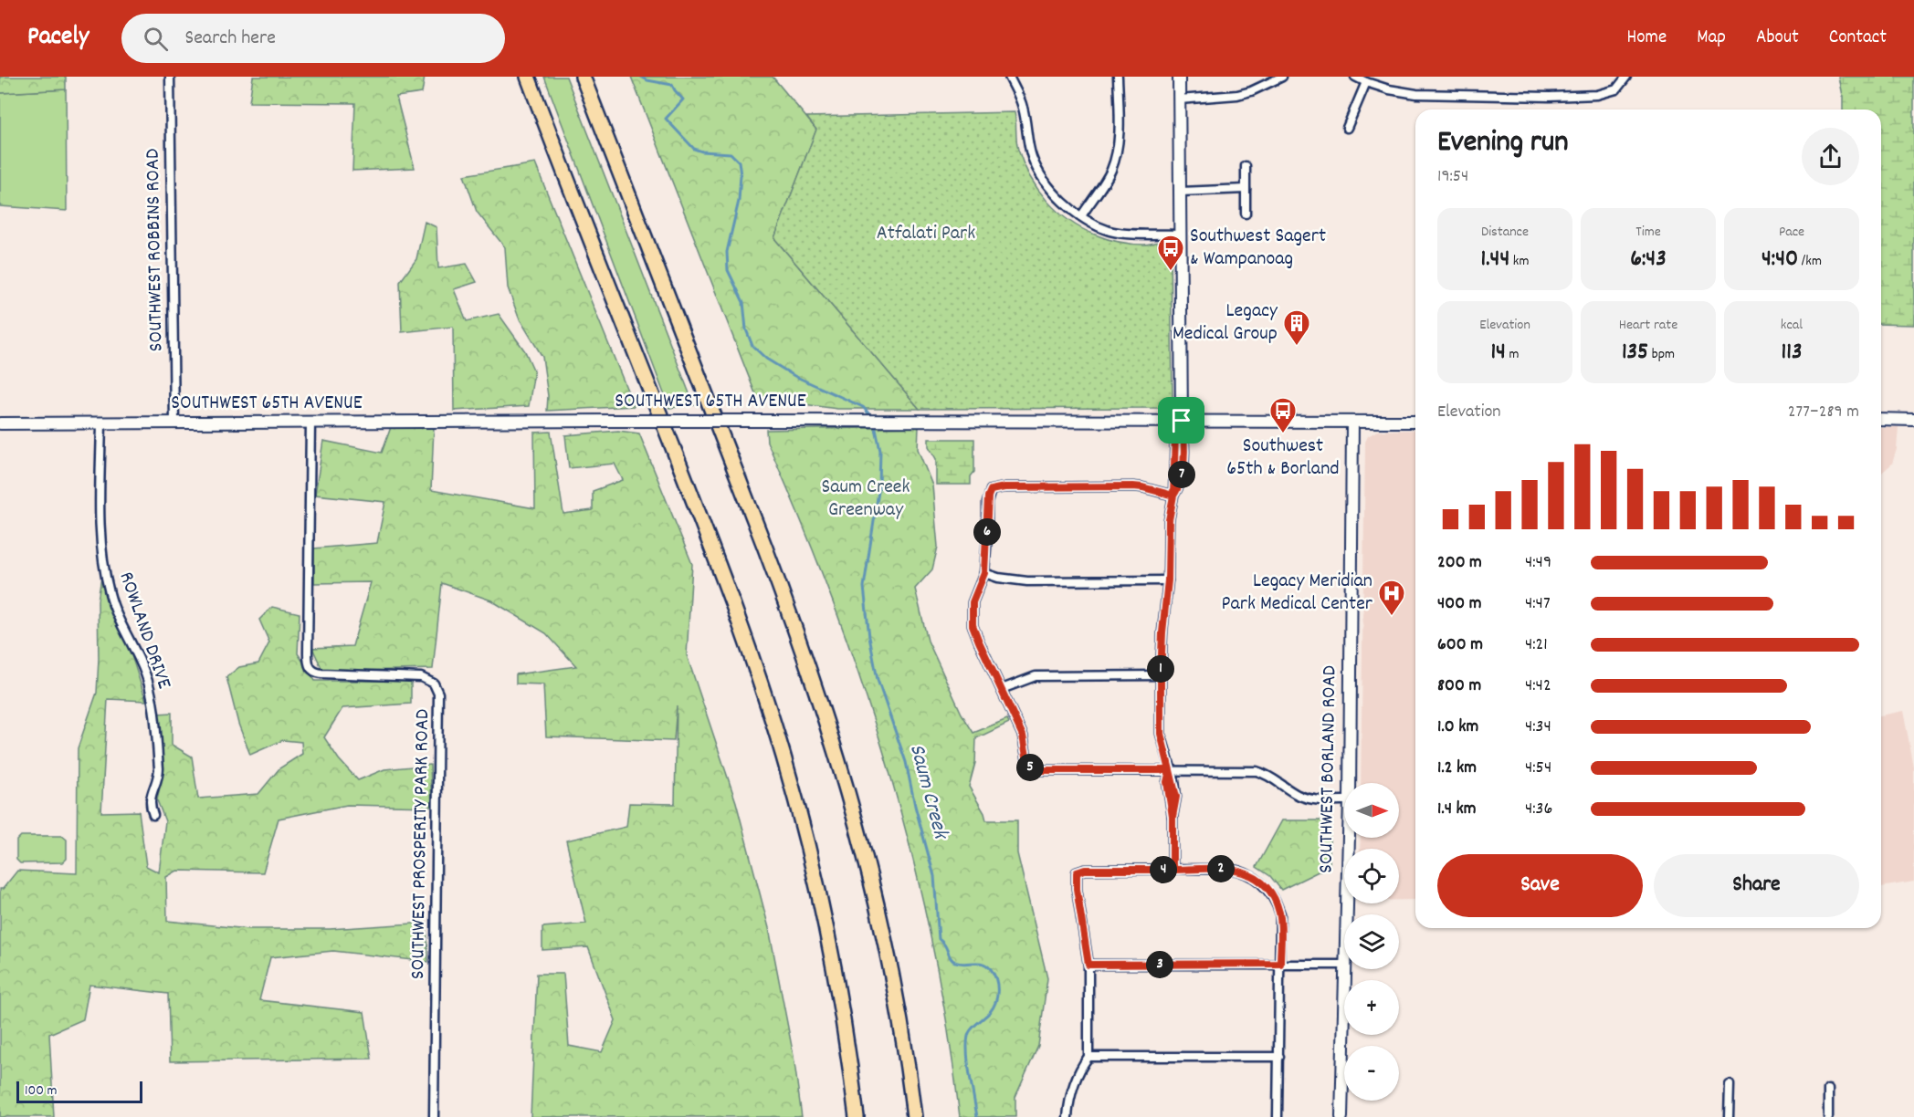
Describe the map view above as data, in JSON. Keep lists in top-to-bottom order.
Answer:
{
  "streets": {
    "main road": ["SOUTHWEST 65TH AVENUE", "SOUTHWEST BORLAND ROAD"],
    "street": ["SOUTHWEST ROBBINS ROAD", "ROWLAND DRIVE", "SOUTHWEST PROSPERITY PARK ROAD"]
  },
  "crossings": [
    ["SOUTHWEST ROBBINS ROAD", "SOUTHWEST 65TH AVENUE"],
    ["SOUTHWEST 65TH AVENUE", "ROWLAND DRIVE"],
    ["SOUTHWEST 65TH AVENUE", "SOUTHWEST BORLAND ROAD"],
    ["SOUTHWEST 65TH AVENUE", "SOUTHWEST PROSPERITY PARK ROAD"]
  ],
  "water": ["Saum Creek"],
  "parks": ["Atfalati Park", "Saum Creek Greenway"],
  "places": {
    "bus stop": ["Southwest Sagert & Wampanoag", "Southwest 65th & Borland"],
    "building": ["Legacy Medical Group"],
    "hospital": ["Legacy Meridian Park Medical Center"]
  },
  "scale_bar": "100 m",
  "north": "right",
  "page": {
    "header": "Pacely",
    "search": "Search here",
    "nav": [
      "Home",
      "Map",
      "About",
      "Contact"
    ],
    "heading": ["Evening run", "19:54"],
    "stats": [
      ["Distance", "1.44 km"],
      ["Time", "6:43"],
      ["Pace", "4:40 /km"],
      ["Elevation", "14 m"],
      ["Heart rate", "135 bpm"],
      ["kcal", "113"]
    ],
    "chart": ["Elevation", "277–289 m"],
    "pins": [
      "7",
      "6",
      "1",
      "5",
      "2",
      "4",
      "3"
    ],
    "list": [
      {
        "name": "200 m",
        "note": "4:49"
      },
      {
        "name": "400 m",
        "note": "4:47"
      },
      {
        "name": "600 m",
        "note": "4:21"
      },
      {
        "name": "800 m",
        "note": "4:42"
      },
      {
        "name": "1.0 km",
        "note": "4:34"
      },
      {
        "name": "1.2 km",
        "note": "4:54"
      },
      {
        "name": "1.4 km",
        "note": "4:36"
      }
    ],
    "map_buttons": ["+", "−"],
    "buttons": ["Save", "Share"],
    "scale": "100 m"
  }
}
